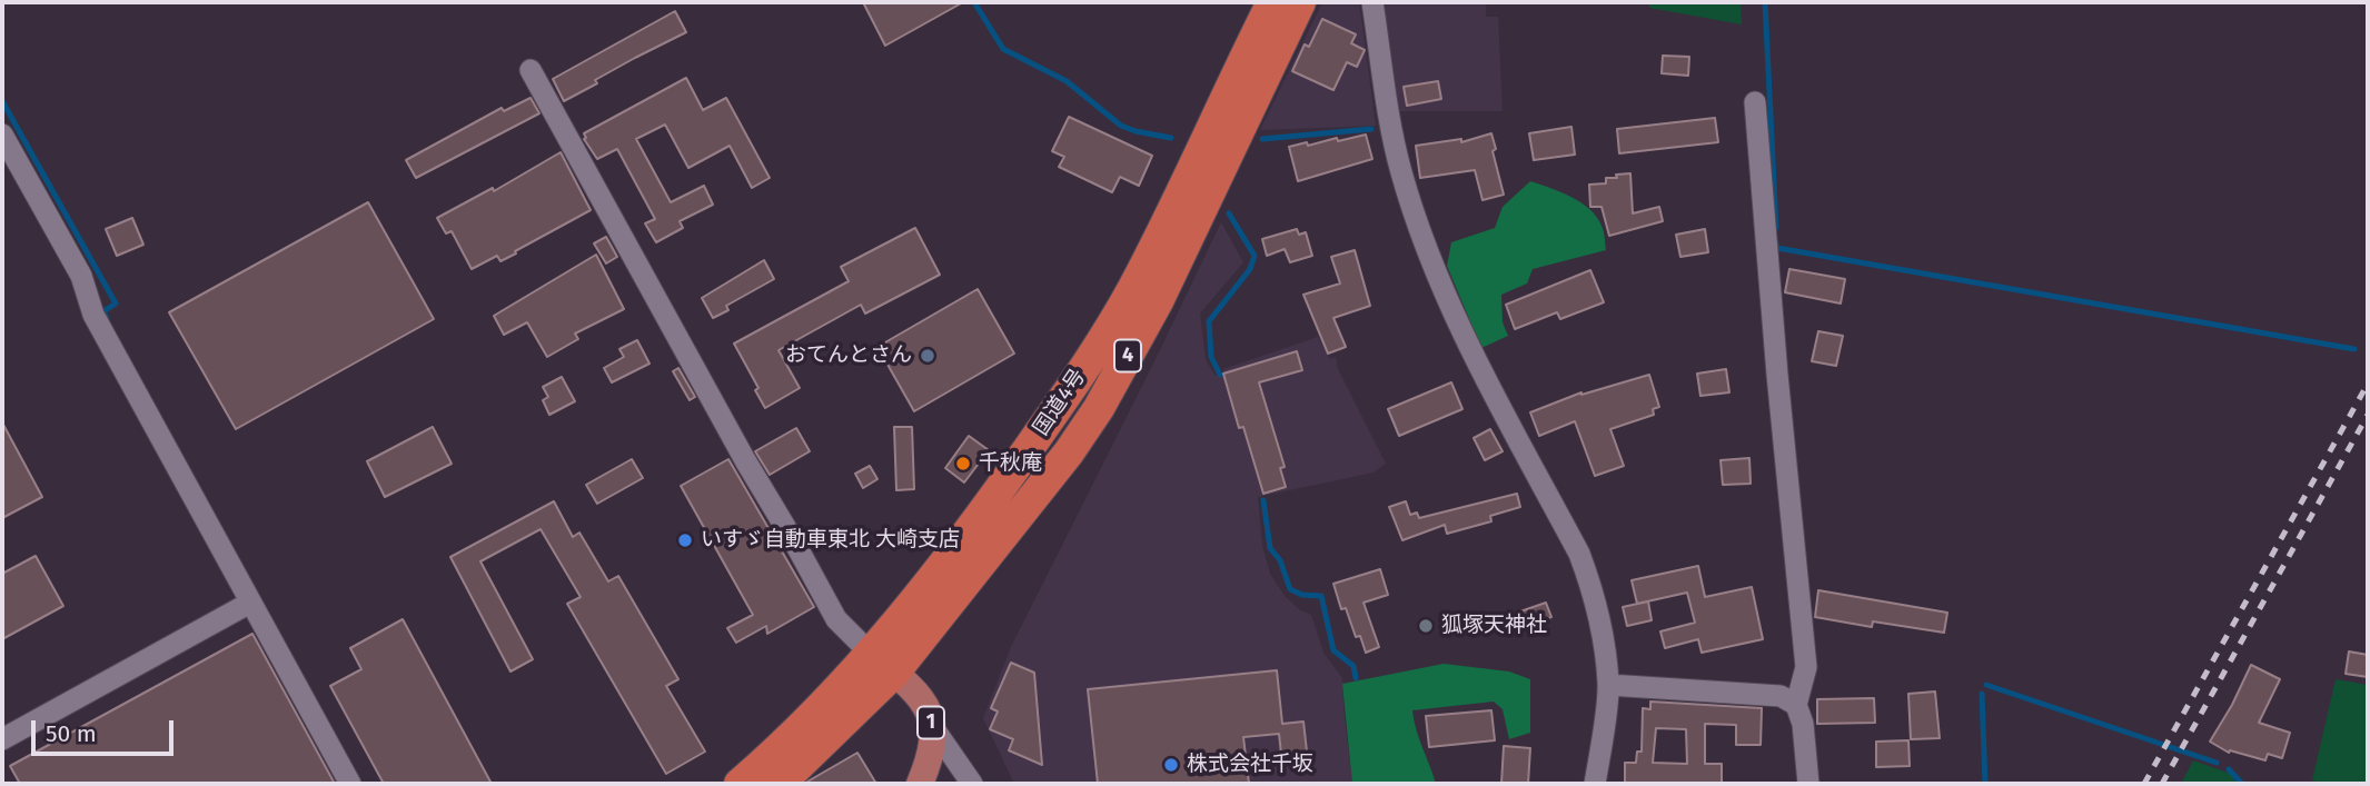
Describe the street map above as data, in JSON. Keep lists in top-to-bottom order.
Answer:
{
  "streets": {
    "highway": ["4", "国道4号"],
    "main road": ["1"]
  },
  "crossings": [
    ["国道4号", "1"]
  ],
  "places": [
    "おてんとさん",
    "千秋庵",
    "いすゞ自動車東北 大崎支店",
    "狐塚天神社",
    "株式会社千坂"
  ],
  "scale_bar": "50 m"
}
